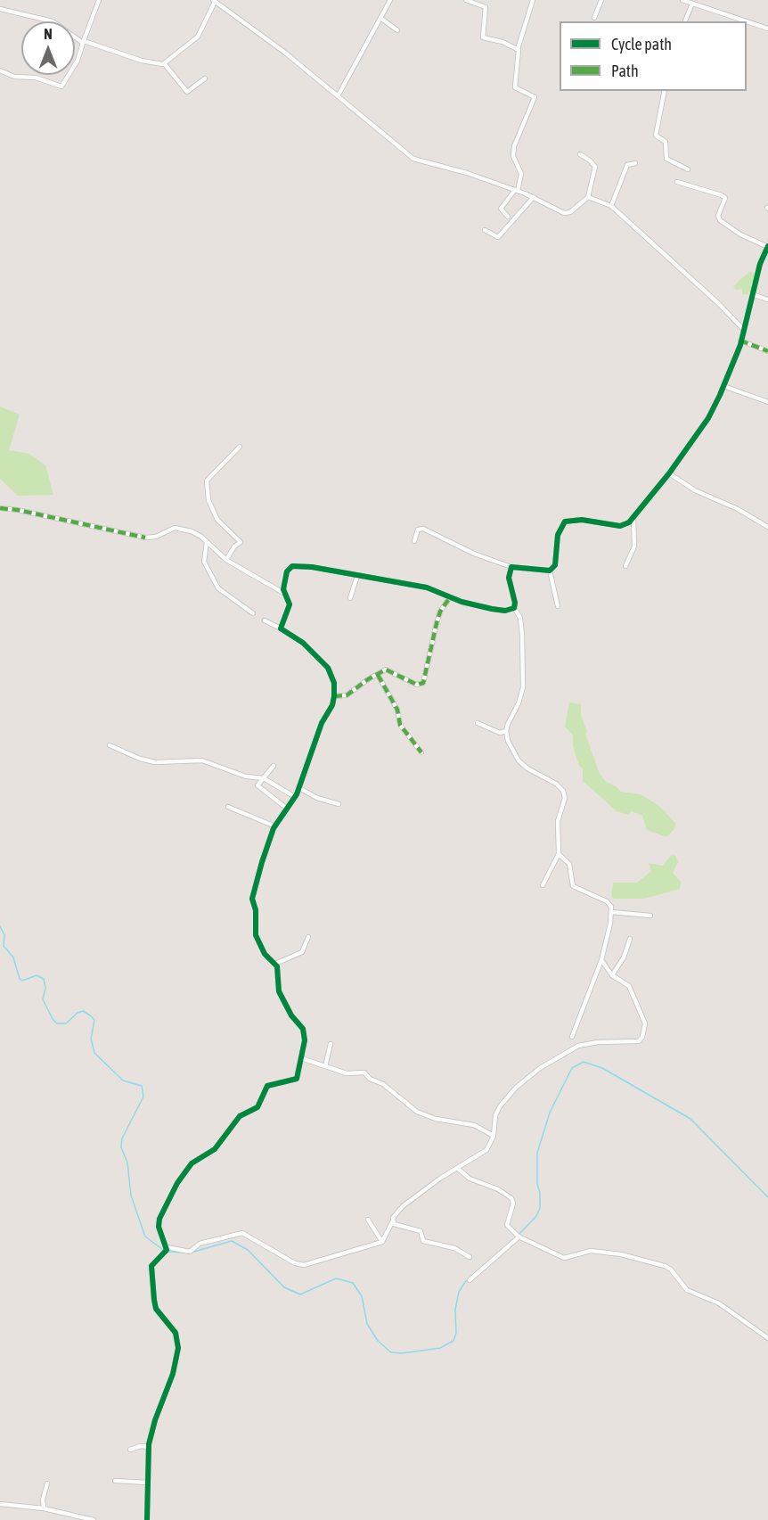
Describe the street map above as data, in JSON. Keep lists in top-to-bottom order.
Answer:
{
  "legend": ["Cycle path", "Path"],
  "north": "top"
}
